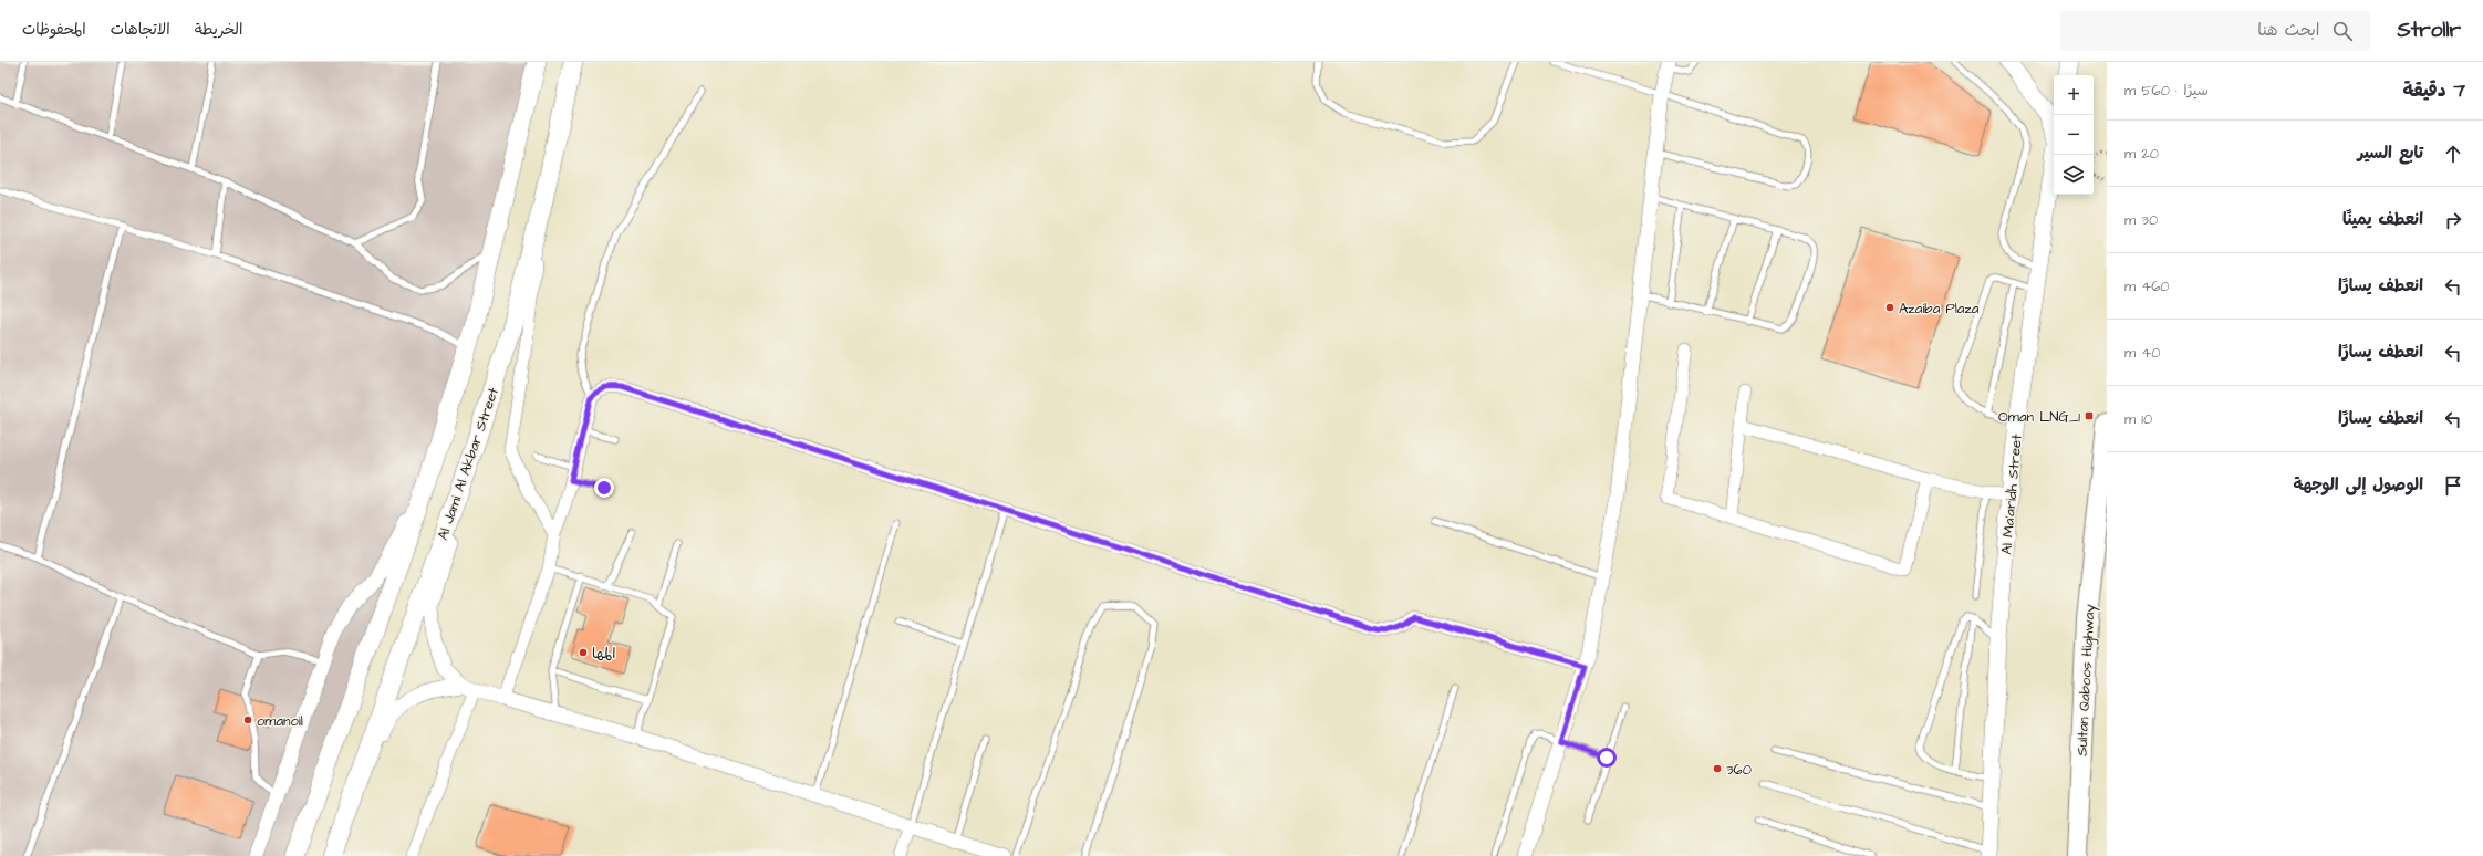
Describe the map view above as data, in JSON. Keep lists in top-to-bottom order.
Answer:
{
  "streets": {
    "highway": ["Sultan Qaboos Highway"],
    "main road": ["Al Jami Al Akbar Street", "Al Ma'aridh Street"]
  },
  "places": {
    "other": [
      "Azaiba Plaza",
      "المه‍ا",
      "omanoil",
      "360"
    ],
    "transit": ["Oman LNG_1"]
  },
  "page": {
    "header": "Strollr",
    "search": "ابحث هنا",
    "nav": ["الخريطة", "الاتجاهات", "المحفوظات"],
    "heading": ["7 دقيقة", "سيرًا · 560 m"],
    "map_buttons": ["+", "−"],
    "list": [
      ["تابع السير", "20 m"],
      ["انعطف يمينًا", "30 m"],
      ["انعطف يسارًا", "460 m"],
      ["انعطف يسارًا", "40 m"],
      ["انعطف يسارًا", "10 m"],
      "الوصول إلى الوجهة"
    ]
  }
}
